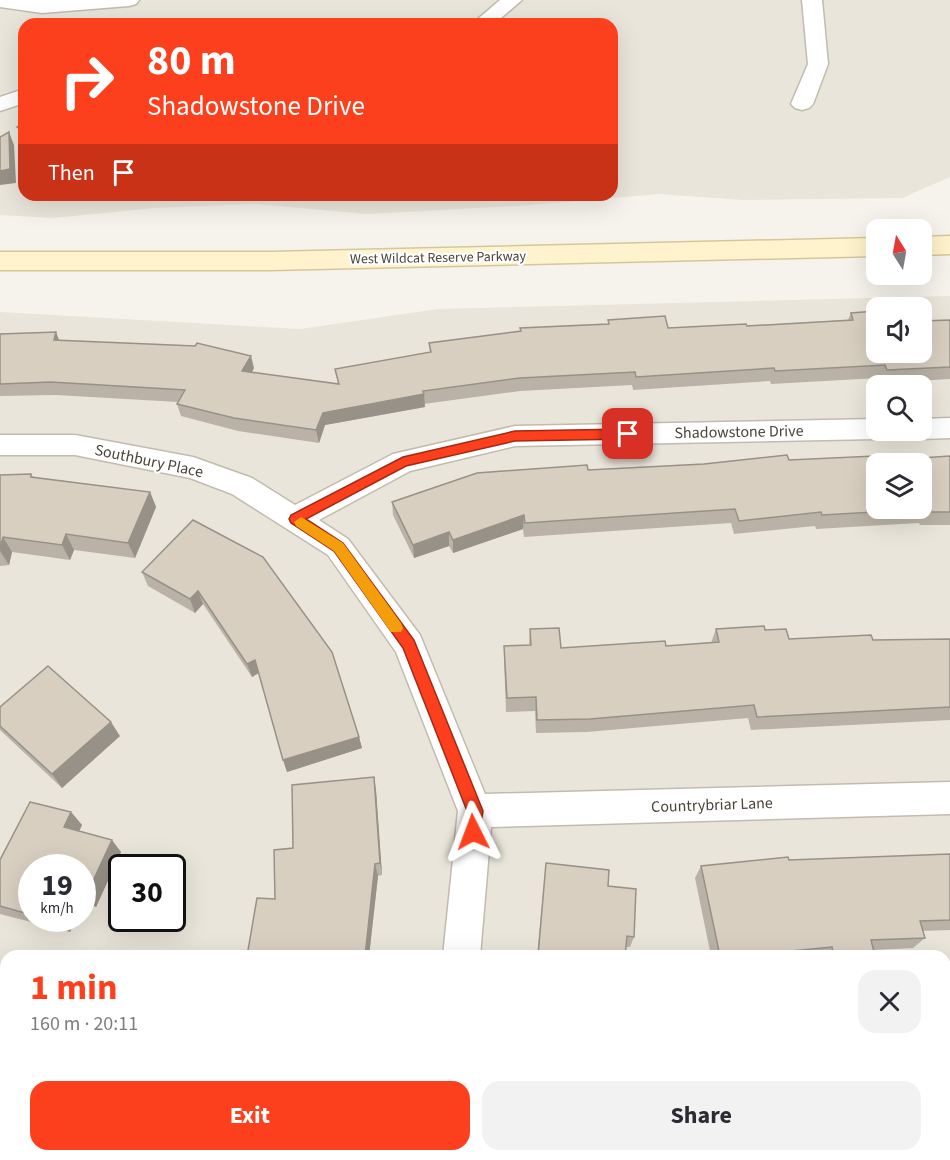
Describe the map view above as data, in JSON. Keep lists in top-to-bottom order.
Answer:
{
  "streets": {
    "main road": ["West Wildcat Reserve Parkway"],
    "street": ["Shadowstone Drive", "Southbury Place", "Countrybriar Lane"]
  },
  "crossings": [
    ["Shadowstone Drive", "Southbury Place"],
    ["Southbury Place", "Countrybriar Lane"]
  ],
  "north": "top",
  "page": {
    "turn": ["80 m", "Shadowstone Drive"],
    "then": "Then",
    "speed": "19 km/h",
    "limit": "30",
    "heading": ["1 min", "160 m · 20:11"],
    "buttons": ["Exit", "Share"]
  }
}
